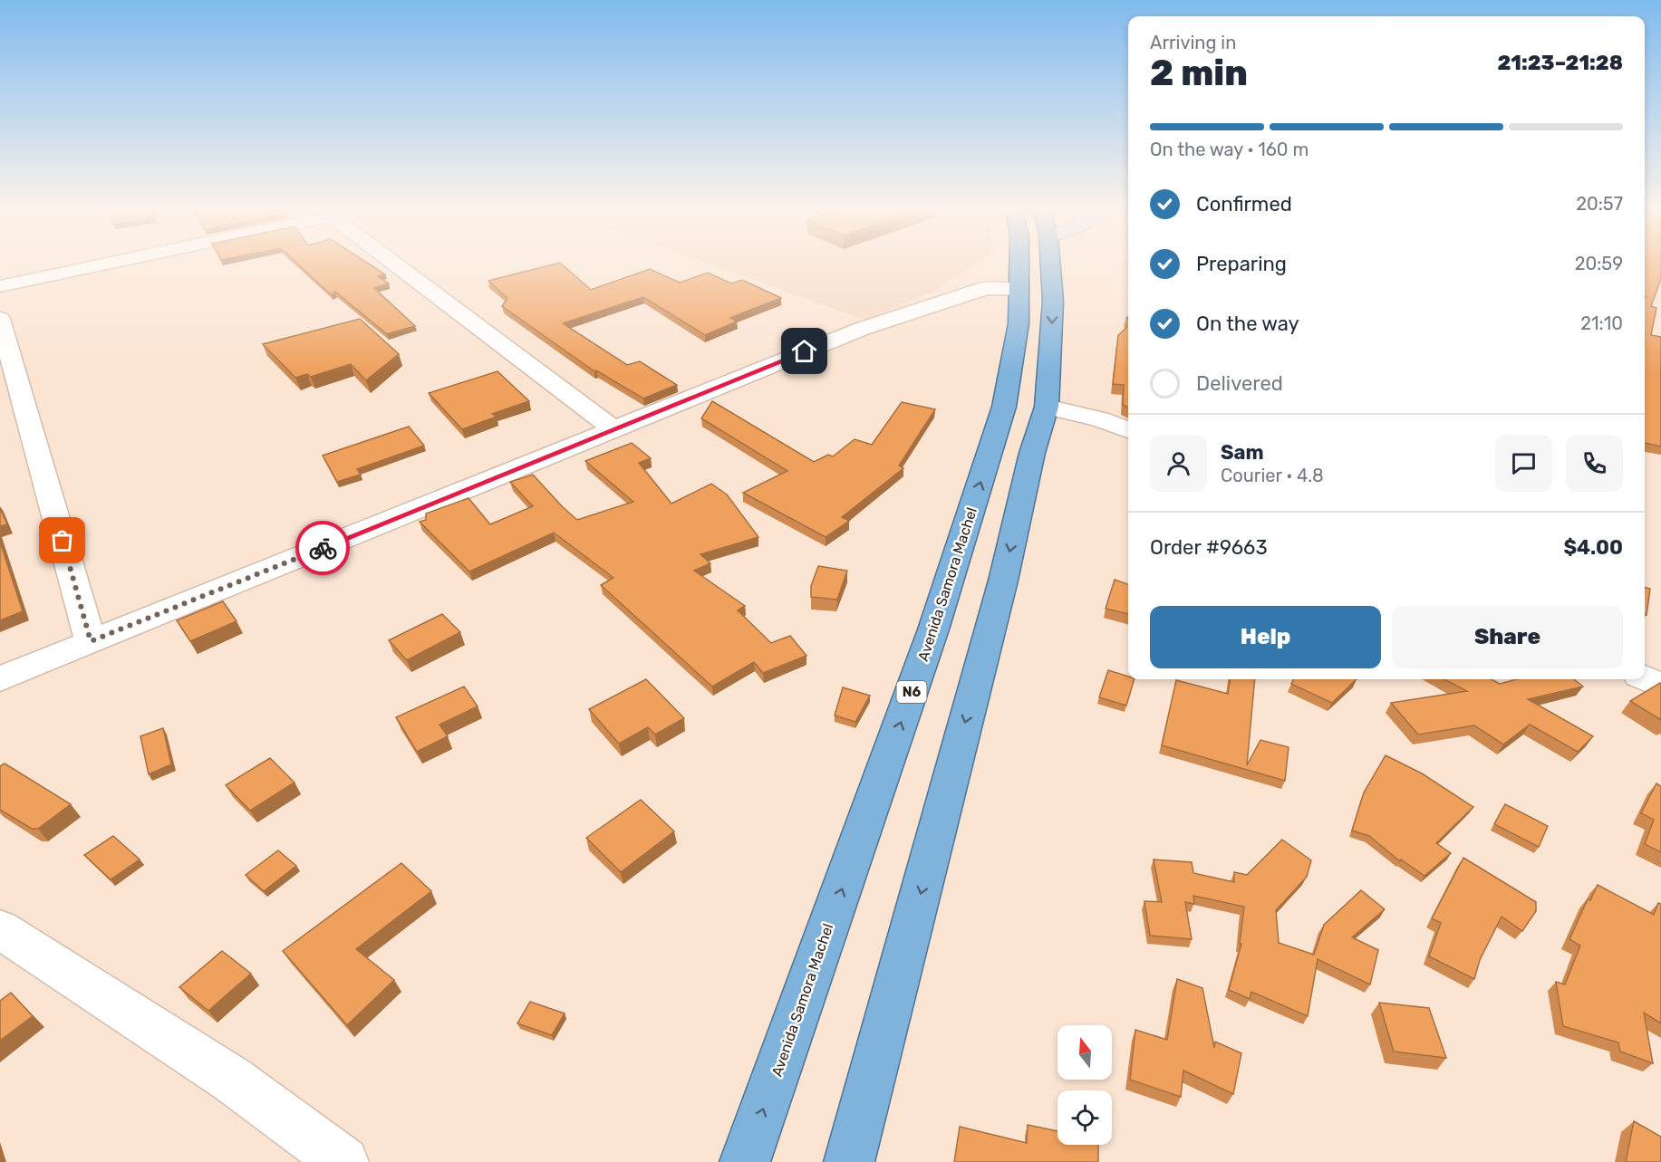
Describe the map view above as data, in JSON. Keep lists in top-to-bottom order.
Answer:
{
  "streets": {
    "highway": ["Avenida Samora Machel", "N6"]
  },
  "north": "top",
  "page": {
    "heading": ["2 min", "Arriving in", "21:23–21:28"],
    "panel": [
      "Sam",
      "Courier · 4.8",
      "Order #9663",
      "$4.00"
    ],
    "bar": "On the way · 160 m",
    "list": [
      ["Confirmed", "20:57"],
      ["Preparing", "20:59"],
      ["On the way", "21:10"],
      "Delivered"
    ],
    "buttons": ["Help", "Share"]
  }
}
